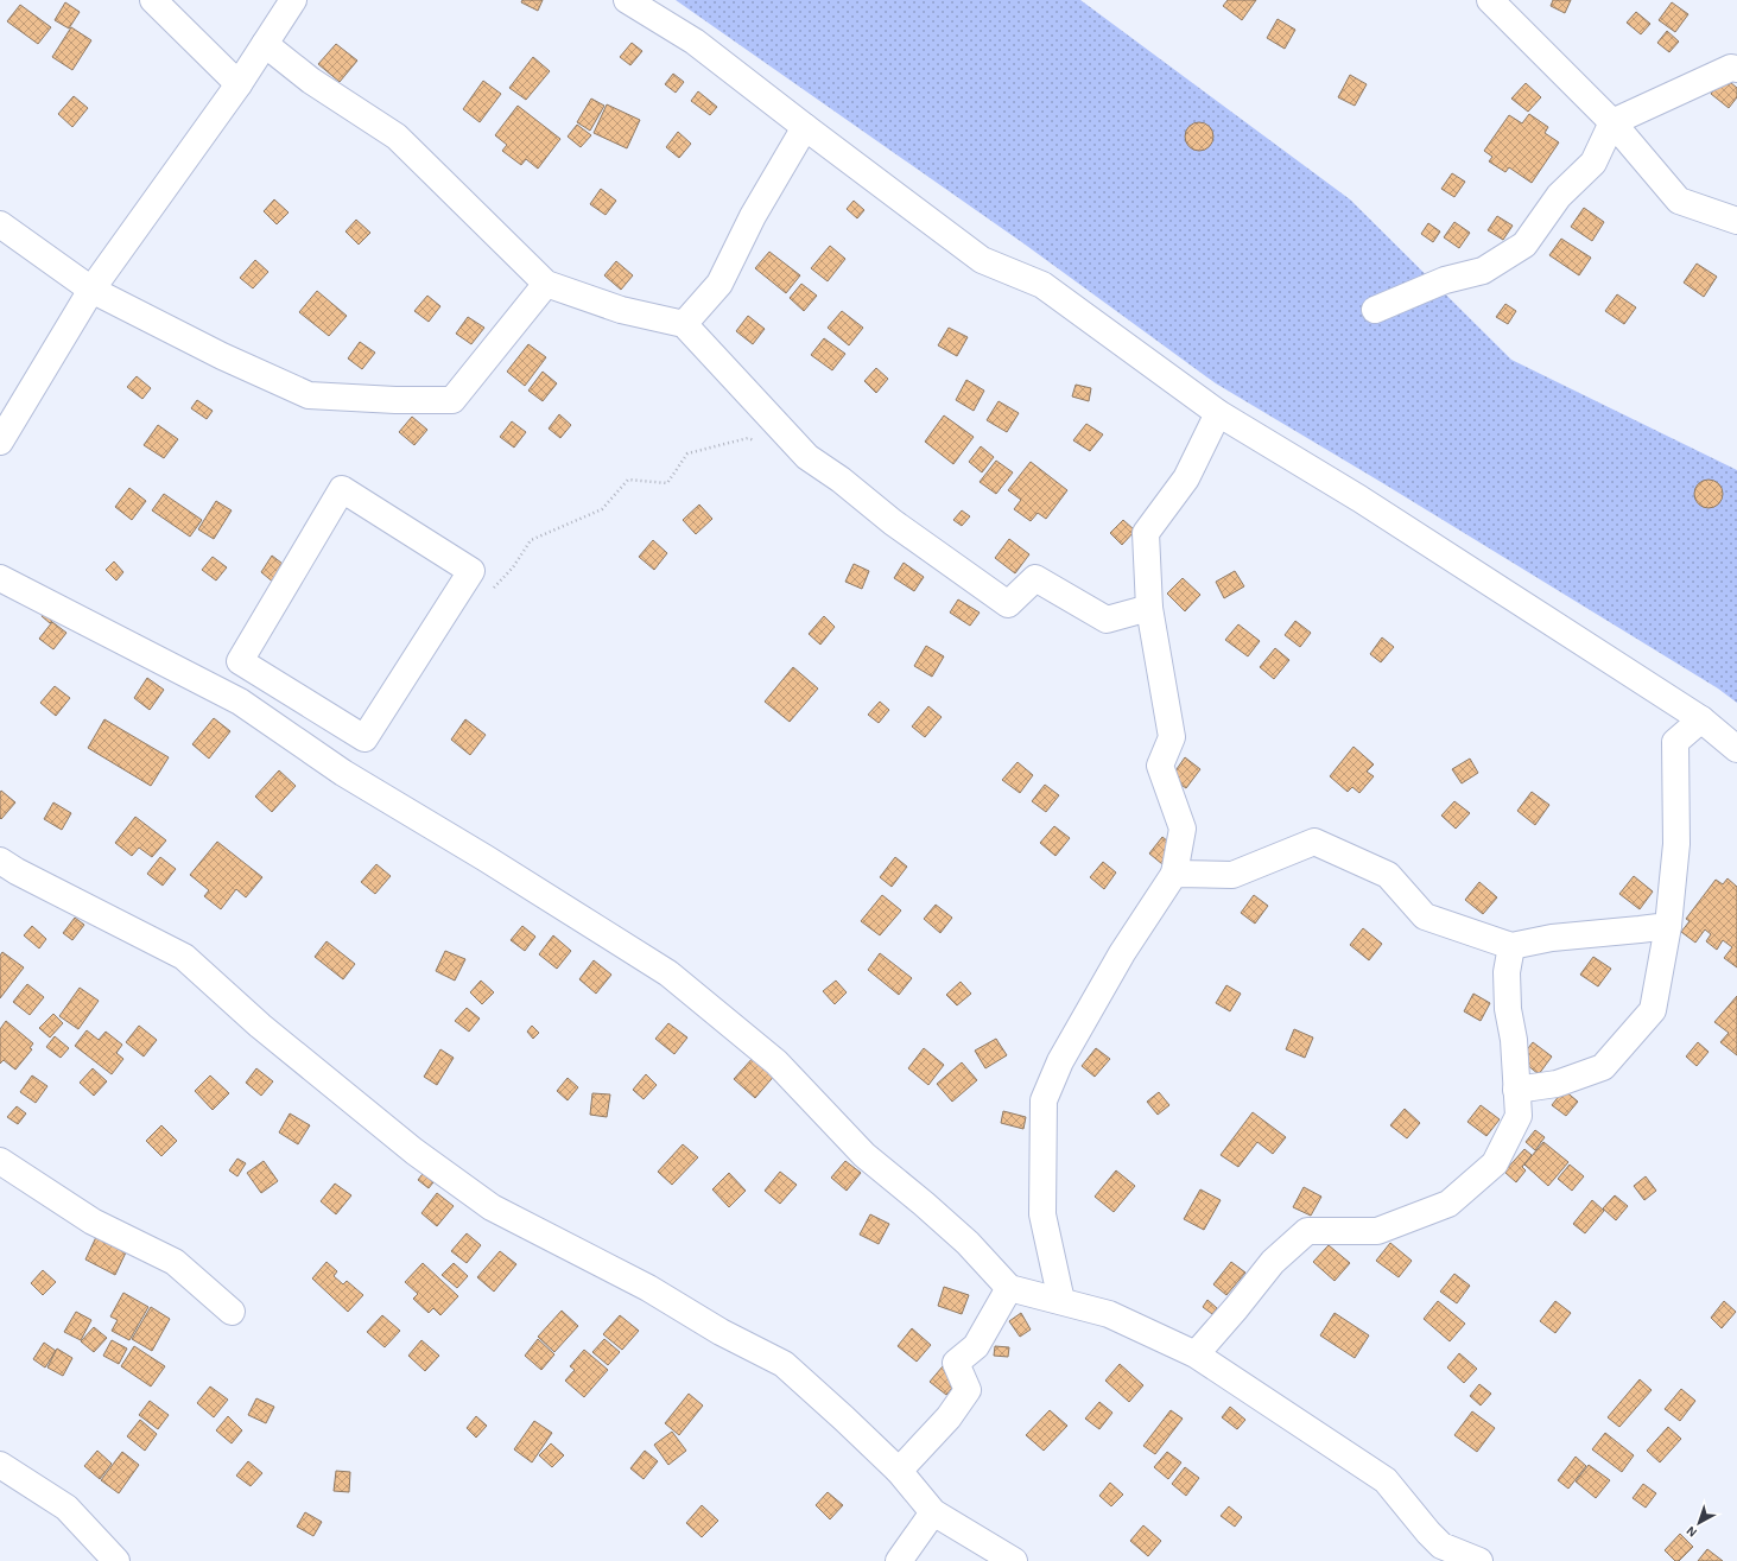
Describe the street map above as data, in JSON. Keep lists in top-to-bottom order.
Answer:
{
  "north": "bottom left"
}
